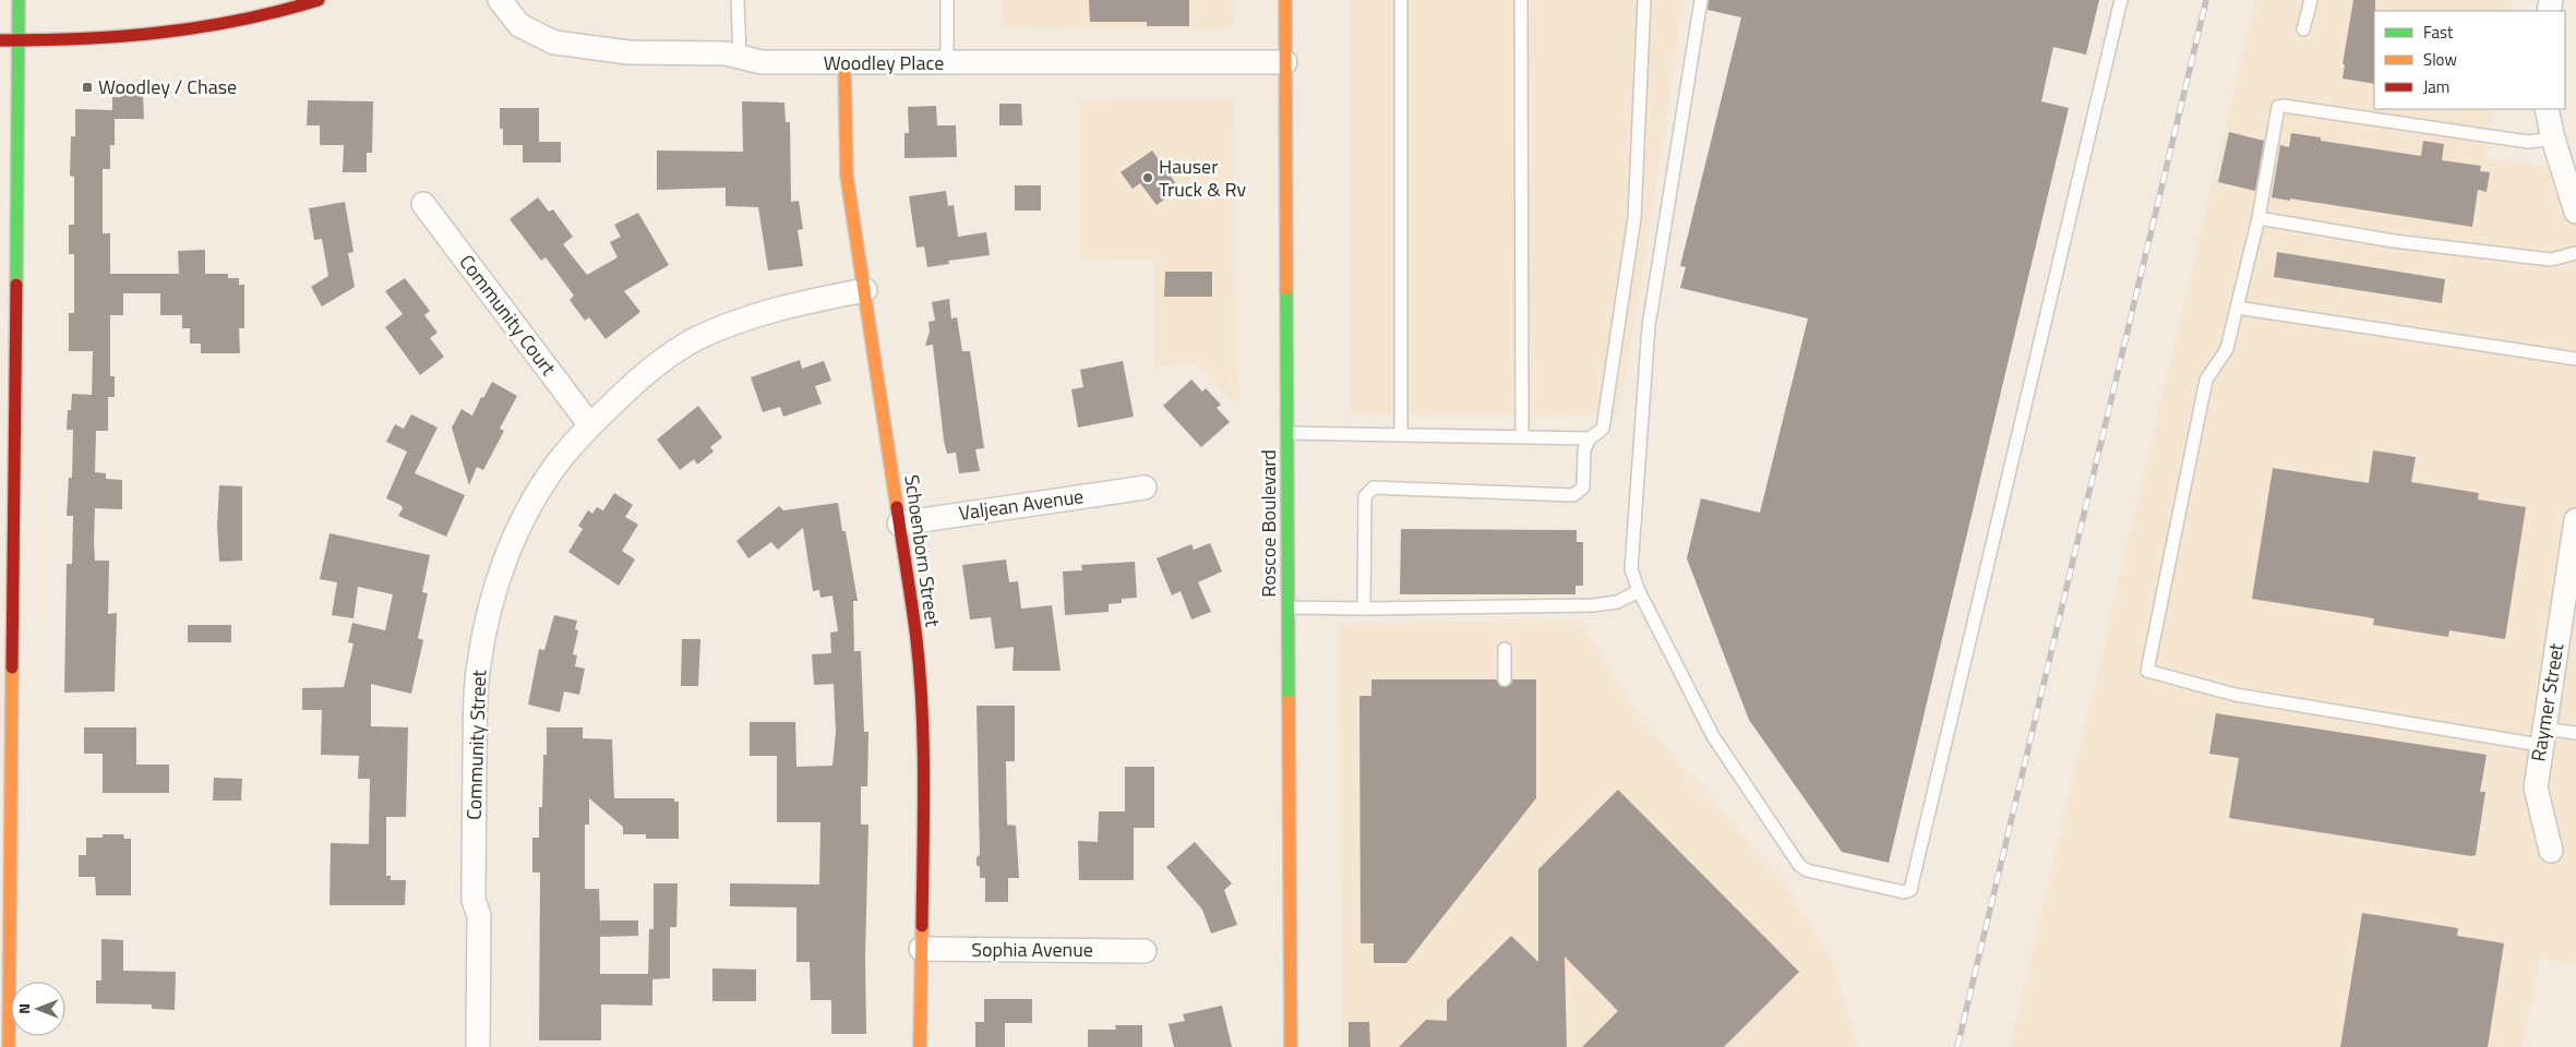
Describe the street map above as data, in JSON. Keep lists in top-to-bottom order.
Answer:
{
  "streets": {
    "street": [
      "Woodley Place",
      "Community Court",
      "Valjean Avenue",
      "Roscoe Boulevard",
      "Schoenborn Street",
      "Raymer Street",
      "Community Street",
      "Sophia Avenue"
    ]
  },
  "crossings": [
    ["Woodley Place", "Roscoe Boulevard"],
    ["Woodley Place", "Schoenborn Street"],
    ["Community Court", "Community Street"],
    ["Valjean Avenue", "Schoenborn Street"],
    ["Schoenborn Street", "Community Street"],
    ["Schoenborn Street", "Sophia Avenue"]
  ],
  "places": {
    "transit": ["Woodley / Chase"],
    "other": ["Hauser Truck & Rv"]
  },
  "legend": ["Fast", "Slow", "Jam"],
  "north": "left"
}
